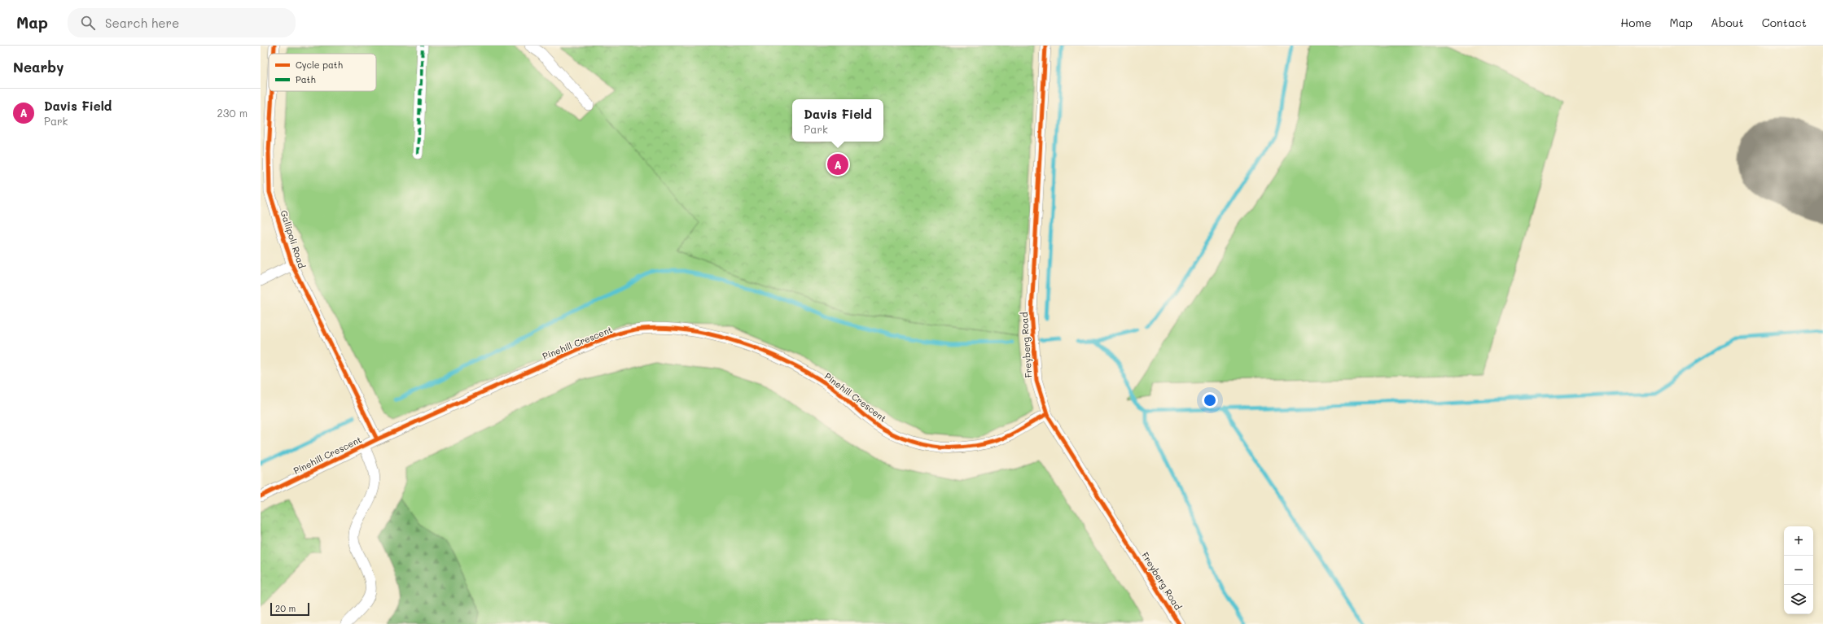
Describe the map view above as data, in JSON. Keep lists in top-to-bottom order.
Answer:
{
  "streets": {
    "street": ["Gallipoli Road", "Pinehill Crescent", "Freyberg Road"]
  },
  "crossings": [
    ["Gallipoli Road", "Pinehill Crescent"],
    ["Pinehill Crescent", "Freyberg Road"]
  ],
  "legend": ["Cycle path", "Path"],
  "scale_bar": "20 m",
  "page": {
    "header": "Map",
    "search": "Search here",
    "nav": [
      "Home",
      "Map",
      "About",
      "Contact"
    ],
    "heading": "Nearby",
    "list": [
      {
        "mark": "A",
        "name": "Davis Field",
        "note": "Park",
        "value": "230 m"
      }
    ],
    "popup": ["Davis Field", "Park"],
    "pins": "A",
    "map_buttons": ["+", "−"],
    "scale": "20 m"
  }
}
